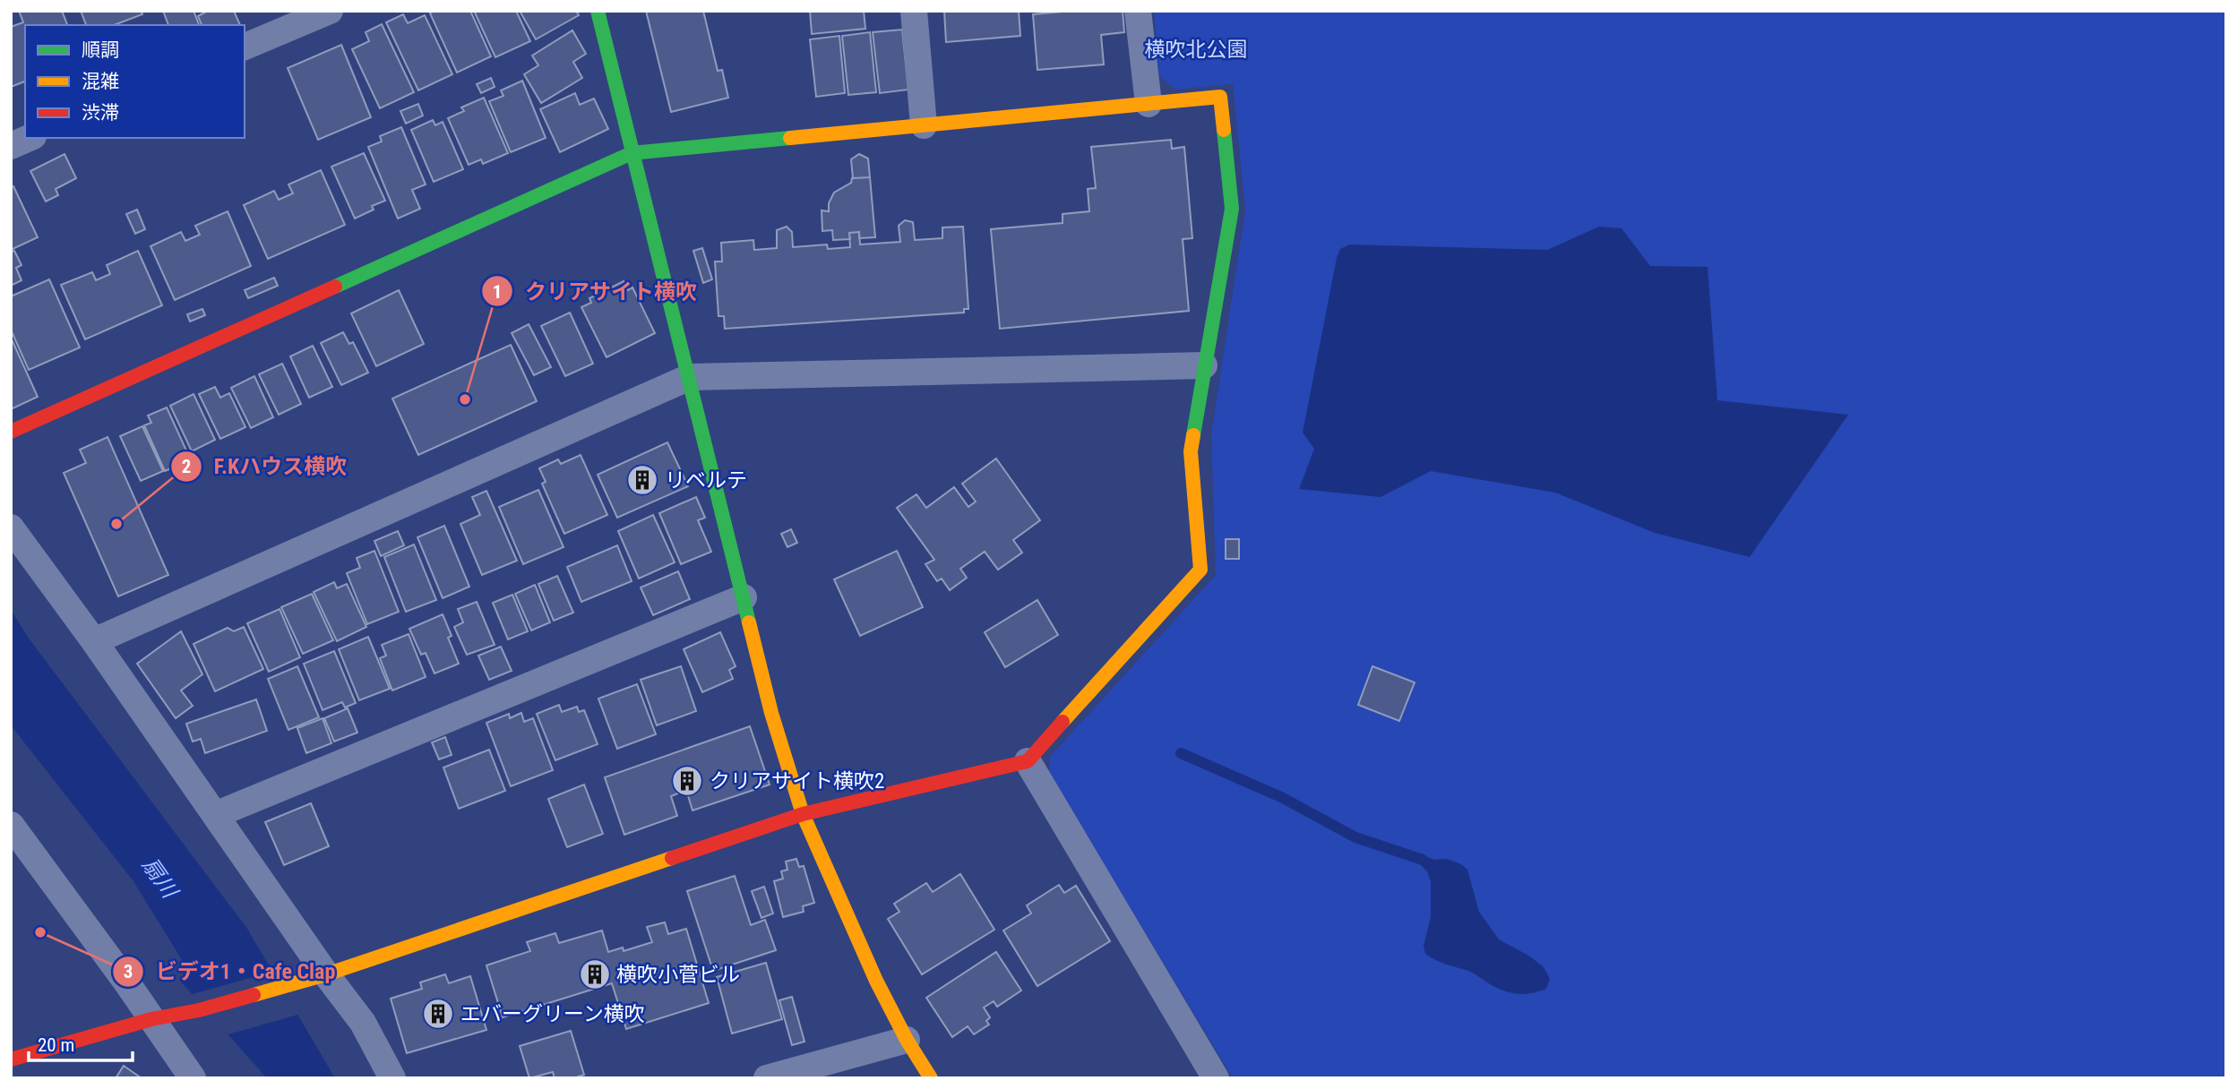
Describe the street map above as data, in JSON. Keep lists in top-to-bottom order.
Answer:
{
  "water": ["扇川"],
  "parks": ["横吹北公園"],
  "places": {
    "other": ["クリアサイト横吹", "F.Kハウス横吹", "ビデオ1・Cafe Clap"],
    "building": [
      "リベルテ",
      "クリアサイト横吹2",
      "横吹小菅ビル",
      "エバーグリーン横吹"
    ]
  },
  "legend": ["順調", "混雑", "渋滞"],
  "scale_bar": "20 m"
}
